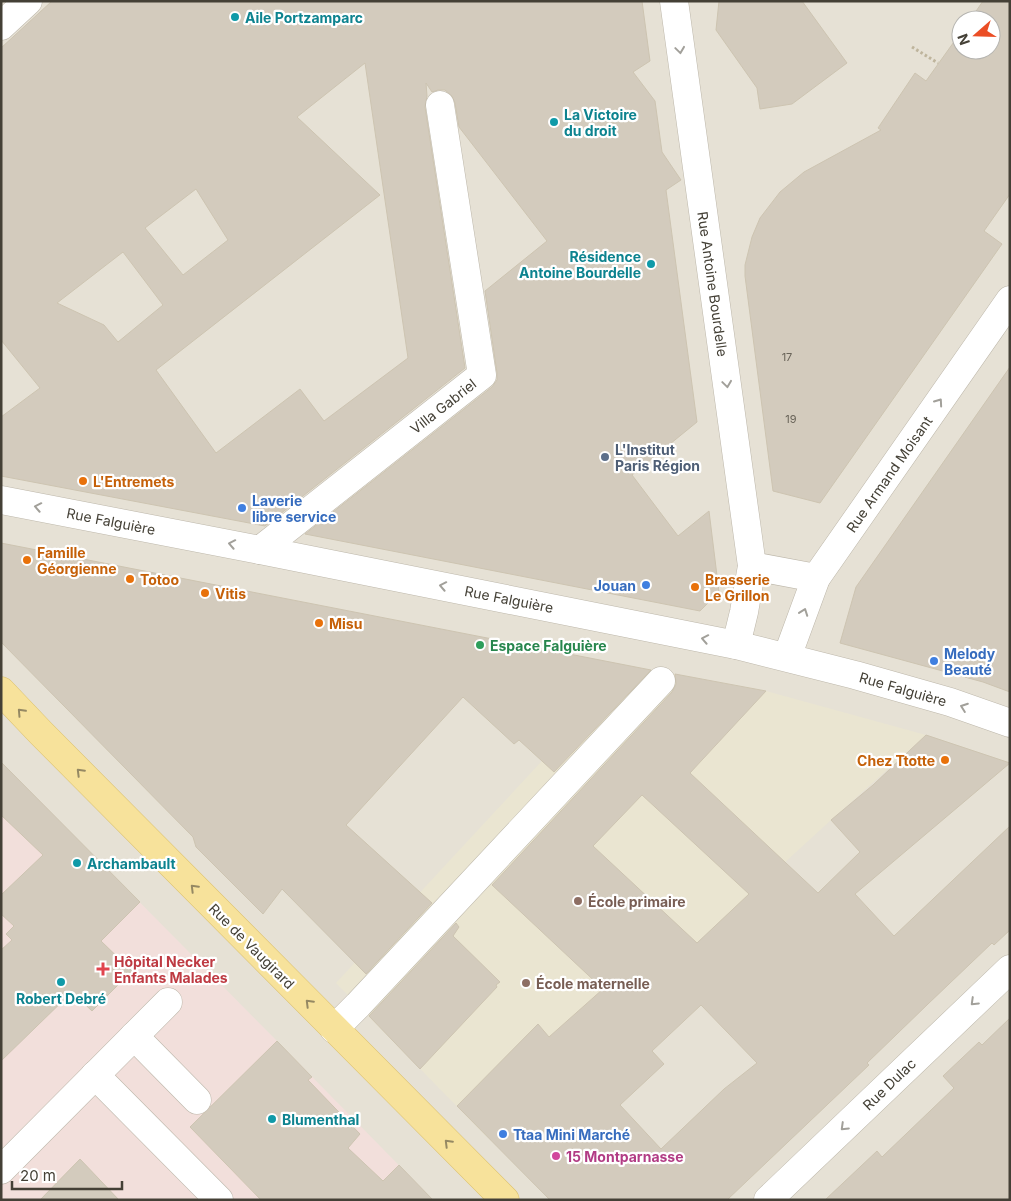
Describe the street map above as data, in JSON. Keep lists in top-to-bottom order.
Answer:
{
  "streets": {
    "main road": ["Rue de Vaugirard"],
    "street": [
      "Rue Antoine Bourdelle",
      "Villa Gabriel",
      "Rue Armand Moisant",
      "Rue Falguière",
      "Rue Dulac"
    ]
  },
  "crossings": [
    ["Rue Antoine Bourdelle", "Rue Falguière"],
    ["Villa Gabriel", "Rue Falguière"],
    ["Rue Armand Moisant", "Rue Falguière"]
  ],
  "one_way": [
    "Rue Antoine Bourdelle",
    "Rue Armand Moisant",
    "Rue Falguière",
    "Rue de Vaugirard",
    "Rue Dulac"
  ],
  "places": {
    "other": [
      "Aile Portzamparc",
      "La Victoire du droit",
      "Résidence Antoine Bourdelle",
      "L'Institut Paris Région",
      "L'Entremets",
      "Laverie libre service",
      "Famille Géorgienne",
      "Totoo",
      "Jouan",
      "Brasserie Le Grillon",
      "Vitis",
      "Misu",
      "Espace Falguière",
      "Melody Beauté",
      "Chez Ttotte",
      "Archambault",
      "École primaire",
      "Robert Debré",
      "École maternelle",
      "Blumenthal",
      "Ttaa Mini Marché",
      "15 Montparnasse"
    ],
    "health": ["Hôpital Necker Enfants Malades"]
  },
  "house_numbers": ["17", "19"],
  "scale_bar": "20 m",
  "north": "left"
}
